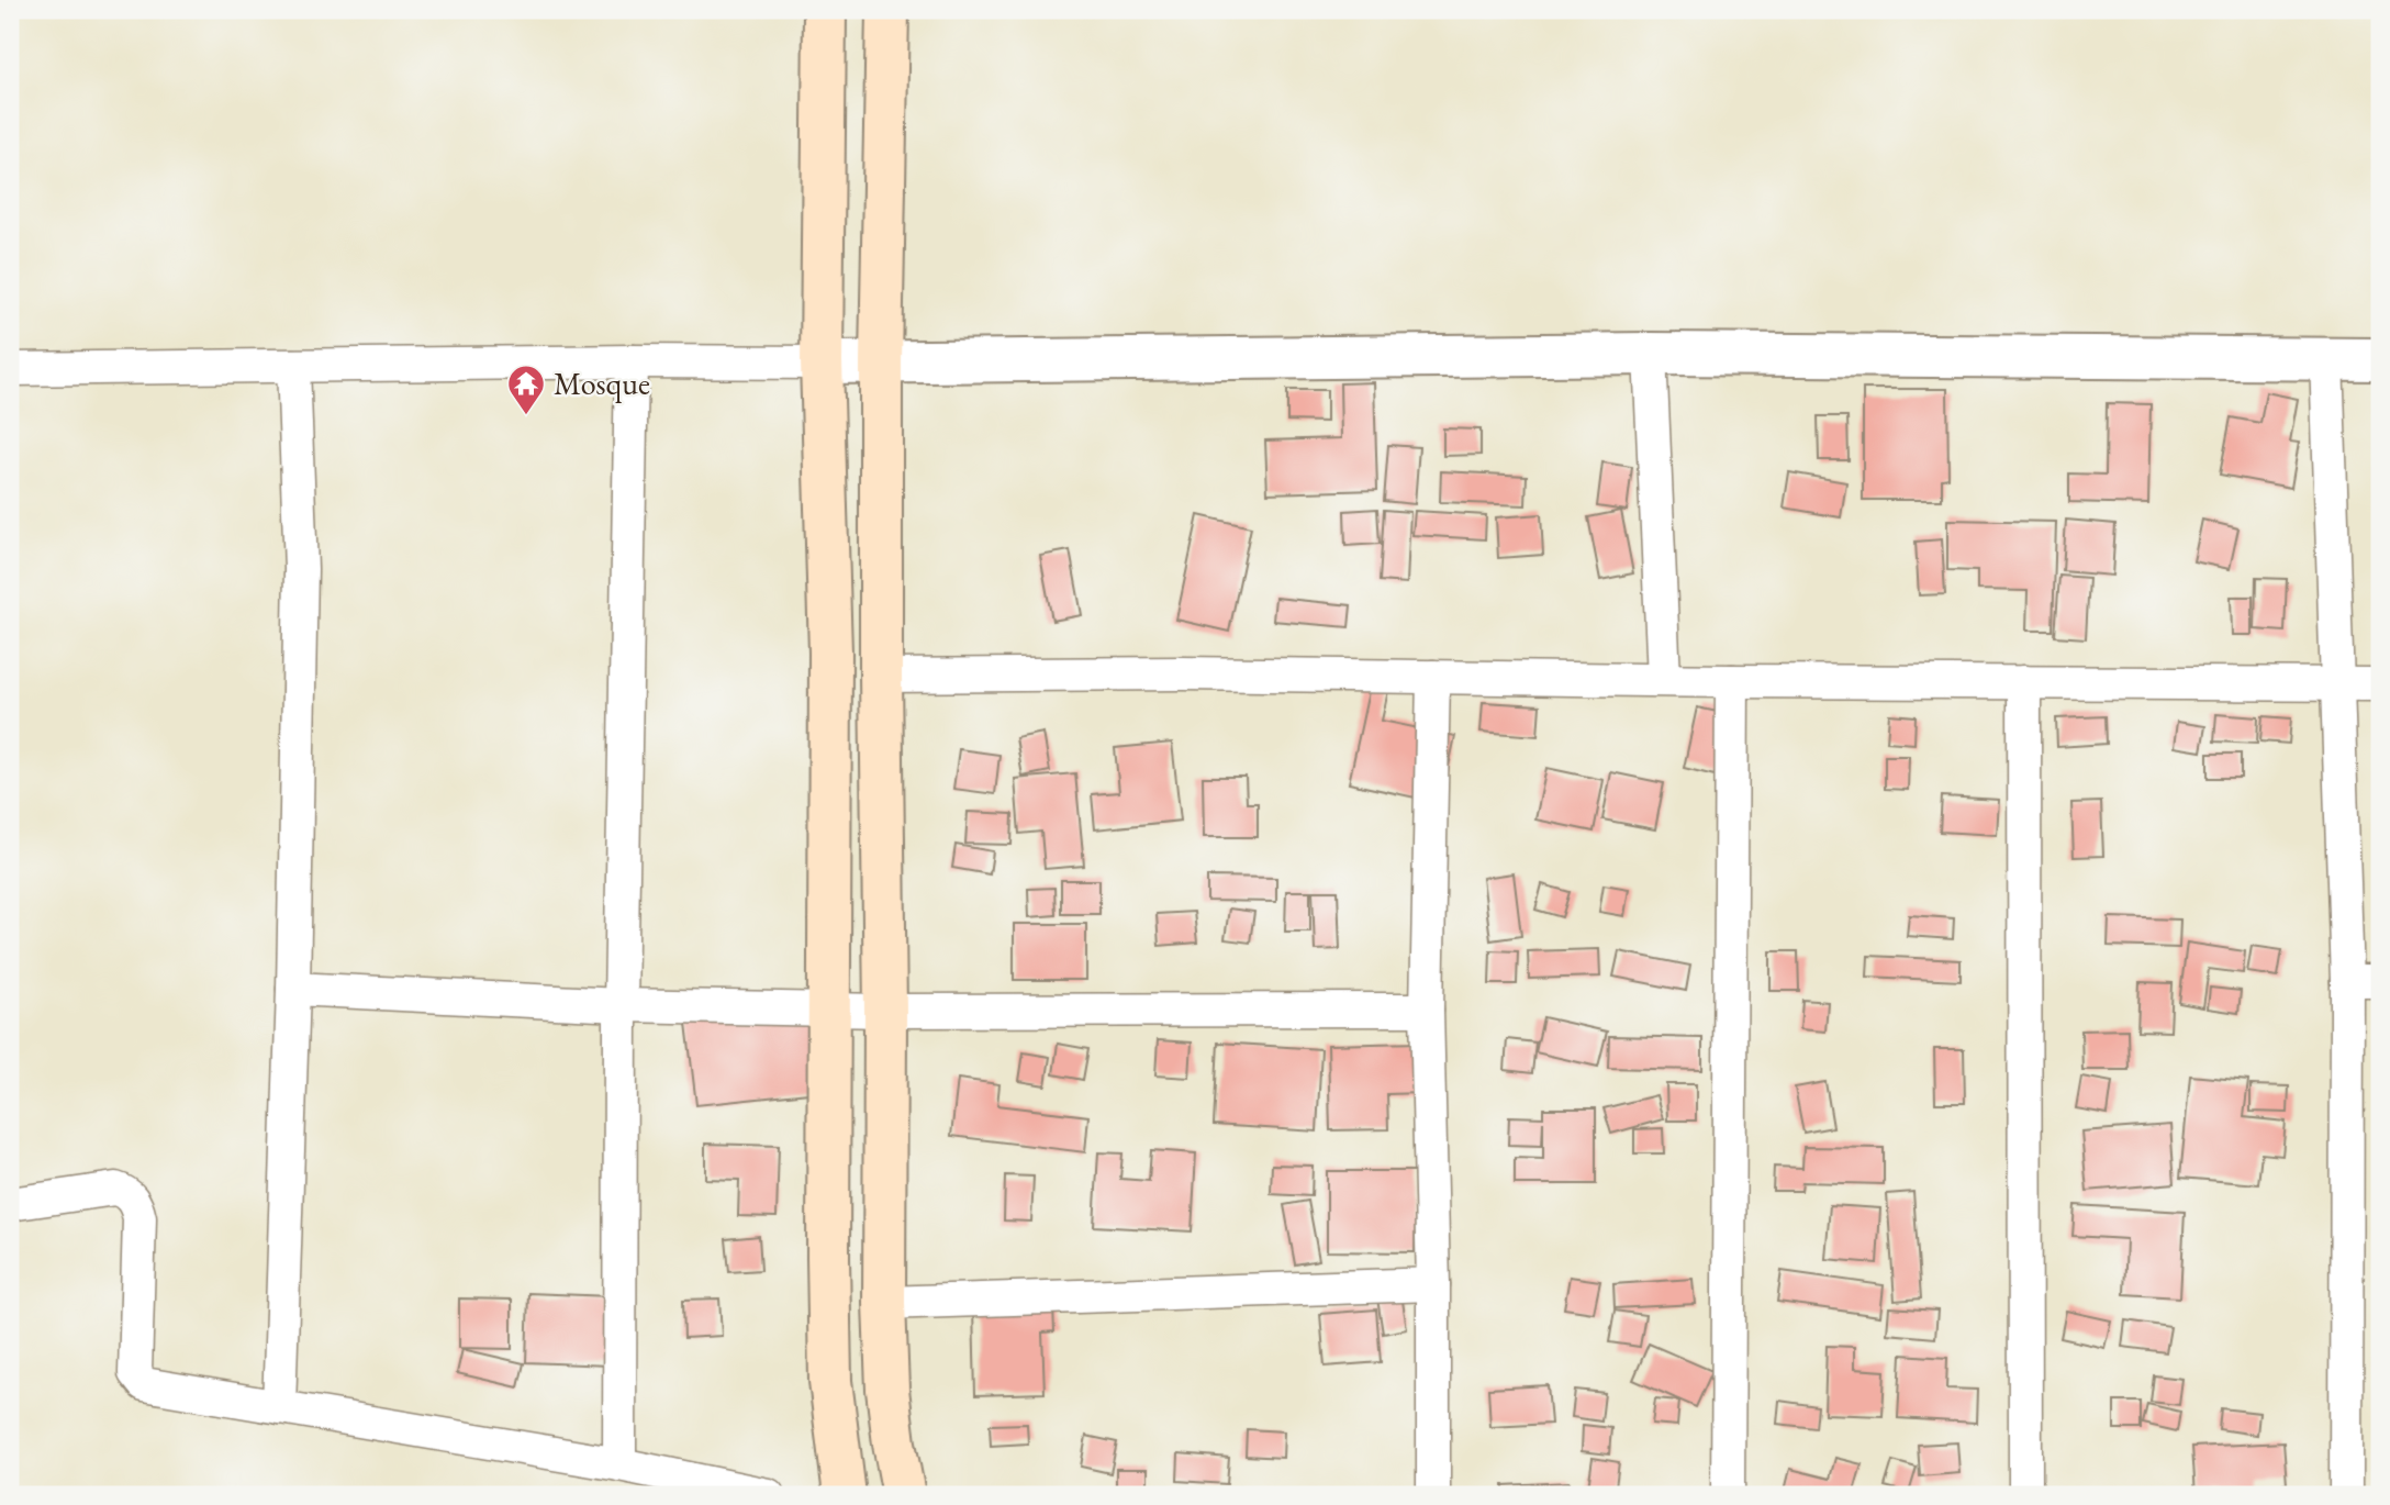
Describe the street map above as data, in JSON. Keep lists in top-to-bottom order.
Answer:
{
  "places": {
    "temple": ["Mosque"]
  }
}
